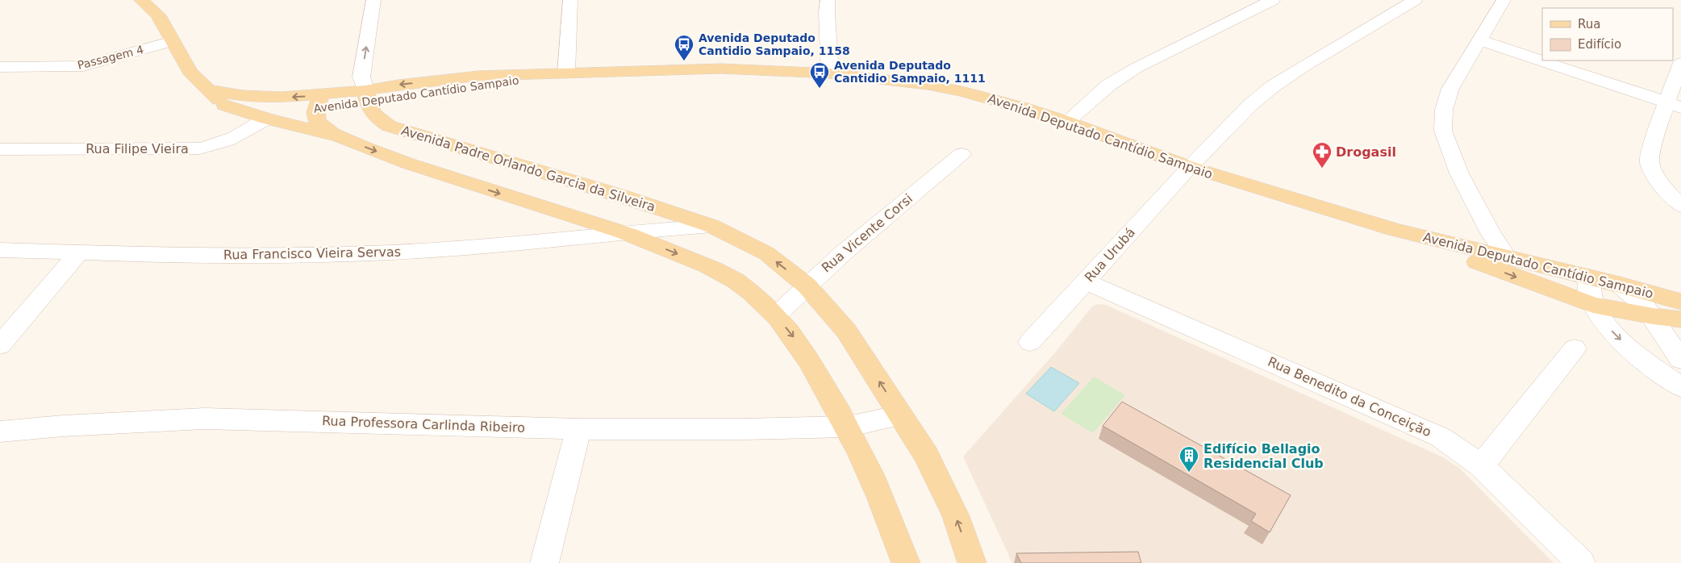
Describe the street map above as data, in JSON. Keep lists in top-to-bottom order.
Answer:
{
  "streets": {
    "main road": ["Avenida Deputado Cantídio Sampaio", "Avenida Padre Orlando Garcia da Silveira"],
    "street": [
      "Passagem 4",
      "Rua Filipe Vieira",
      "Rua Vicente Corsi",
      "Rua Francisco Vieira Servas",
      "Rua Urubá",
      "Rua Benedito da Conceição",
      "Rua Professora Carlinda Ribeiro"
    ]
  },
  "crossings": [
    ["Avenida Deputado Cantídio Sampaio", "Avenida Padre Orlando Garcia da Silveira"],
    ["Avenida Deputado Cantídio Sampaio", "Rua Urubá"],
    ["Avenida Padre Orlando Garcia da Silveira", "Rua Vicente Corsi"],
    ["Avenida Padre Orlando Garcia da Silveira", "Rua Francisco Vieira Servas"],
    ["Avenida Padre Orlando Garcia da Silveira", "Rua Professora Carlinda Ribeiro"],
    ["Rua Urubá", "Rua Benedito da Conceição"]
  ],
  "places": {
    "bus stop": ["Avenida Deputado Cantidio Sampaio, 1158", "Avenida Deputado Cantidio Sampaio, 1111"],
    "pharmacy": ["Drogasil"],
    "building": ["Edifício Bellagio Residencial Club"]
  },
  "legend": ["Rua", "Edifício"]
}
